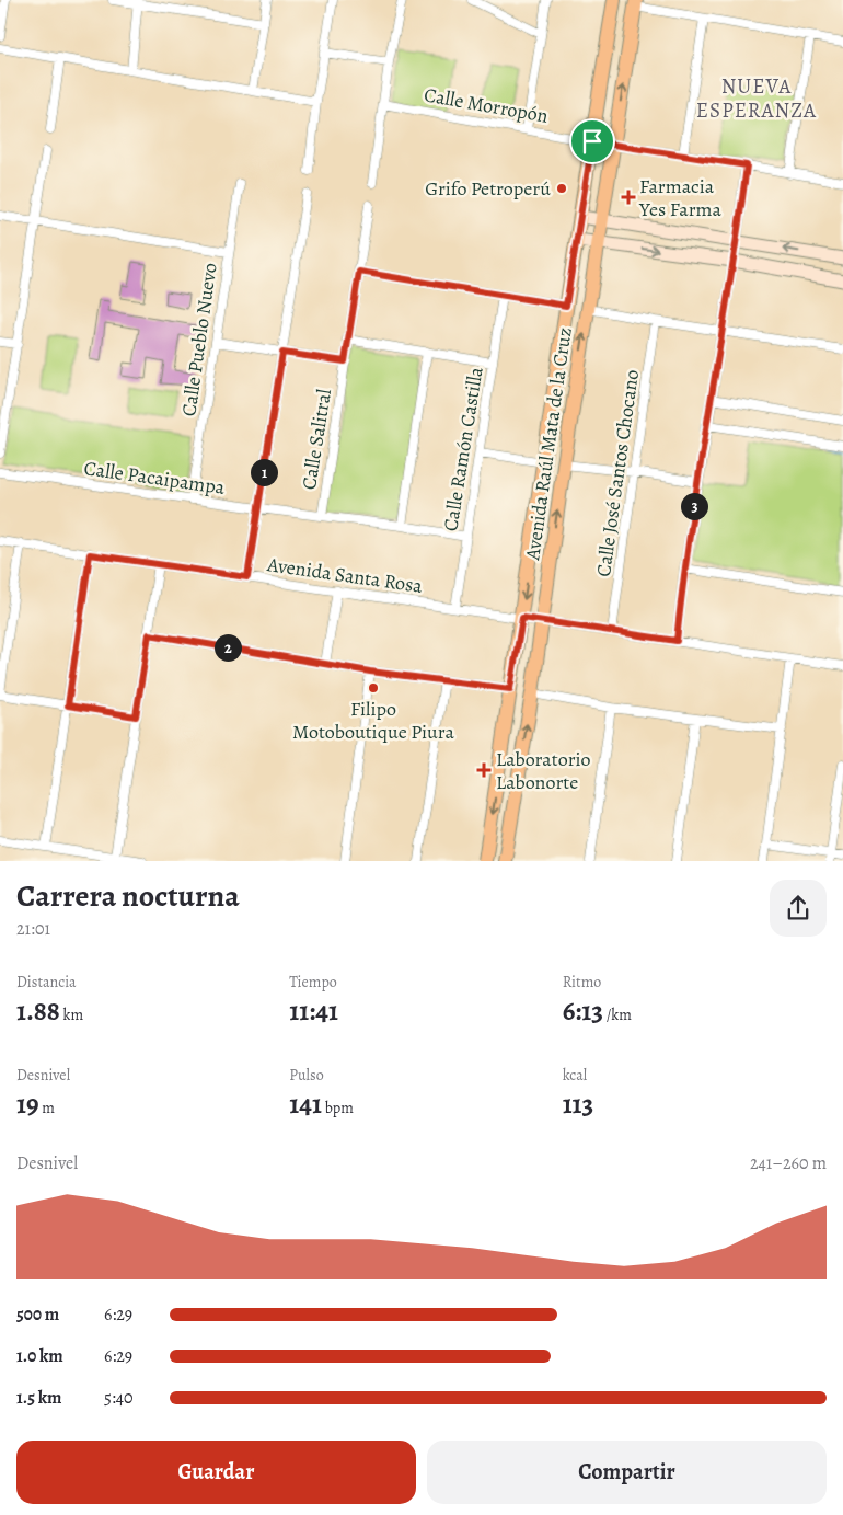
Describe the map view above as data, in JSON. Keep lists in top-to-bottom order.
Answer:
{
  "streets": {
    "main road": ["Avenida Raúl Mata de la Cruz"],
    "street": [
      "Calle Morropón",
      "Calle Pueblo Nuevo",
      "Calle Salitral",
      "Calle Ramón Castilla",
      "Calle José Santos Chocano",
      "Calle Pacaipampa",
      "Avenida Santa Rosa"
    ]
  },
  "crossings": [
    ["Calle Morropón", "Avenida Raúl Mata de la Cruz"],
    ["Calle Pueblo Nuevo", "Calle Pacaipampa"],
    ["Calle Salitral", "Calle Pacaipampa"],
    ["Avenida Raúl Mata de la Cruz", "Avenida Santa Rosa"],
    ["Calle Ramón Castilla", "Calle Pacaipampa"],
    ["Calle Ramón Castilla", "Avenida Santa Rosa"],
    ["Calle José Santos Chocano", "Avenida Santa Rosa"]
  ],
  "districts": ["NUEVA ESPERANZA"],
  "places": {
    "other": ["Grifo Petroperú", "Filipo Motoboutique Piura"],
    "health": ["Farmacia Yes Farma", "Laboratorio Labonorte"]
  },
  "page": {
    "pins": ["1", "3", "2"],
    "heading": ["Carrera nocturna", "21:01"],
    "stats": [
      ["Distancia", "1.88 km"],
      ["Tiempo", "11:41"],
      ["Ritmo", "6:13 /km"],
      ["Desnivel", "19 m"],
      ["Pulso", "141 bpm"],
      ["kcal", "113"]
    ],
    "chart": ["Desnivel", "241–260 m"],
    "list": [
      {
        "name": "500 m",
        "note": "6:29"
      },
      {
        "name": "1.0 km",
        "note": "6:29"
      },
      {
        "name": "1.5 km",
        "note": "5:40"
      }
    ],
    "buttons": ["Guardar", "Compartir"]
  }
}
